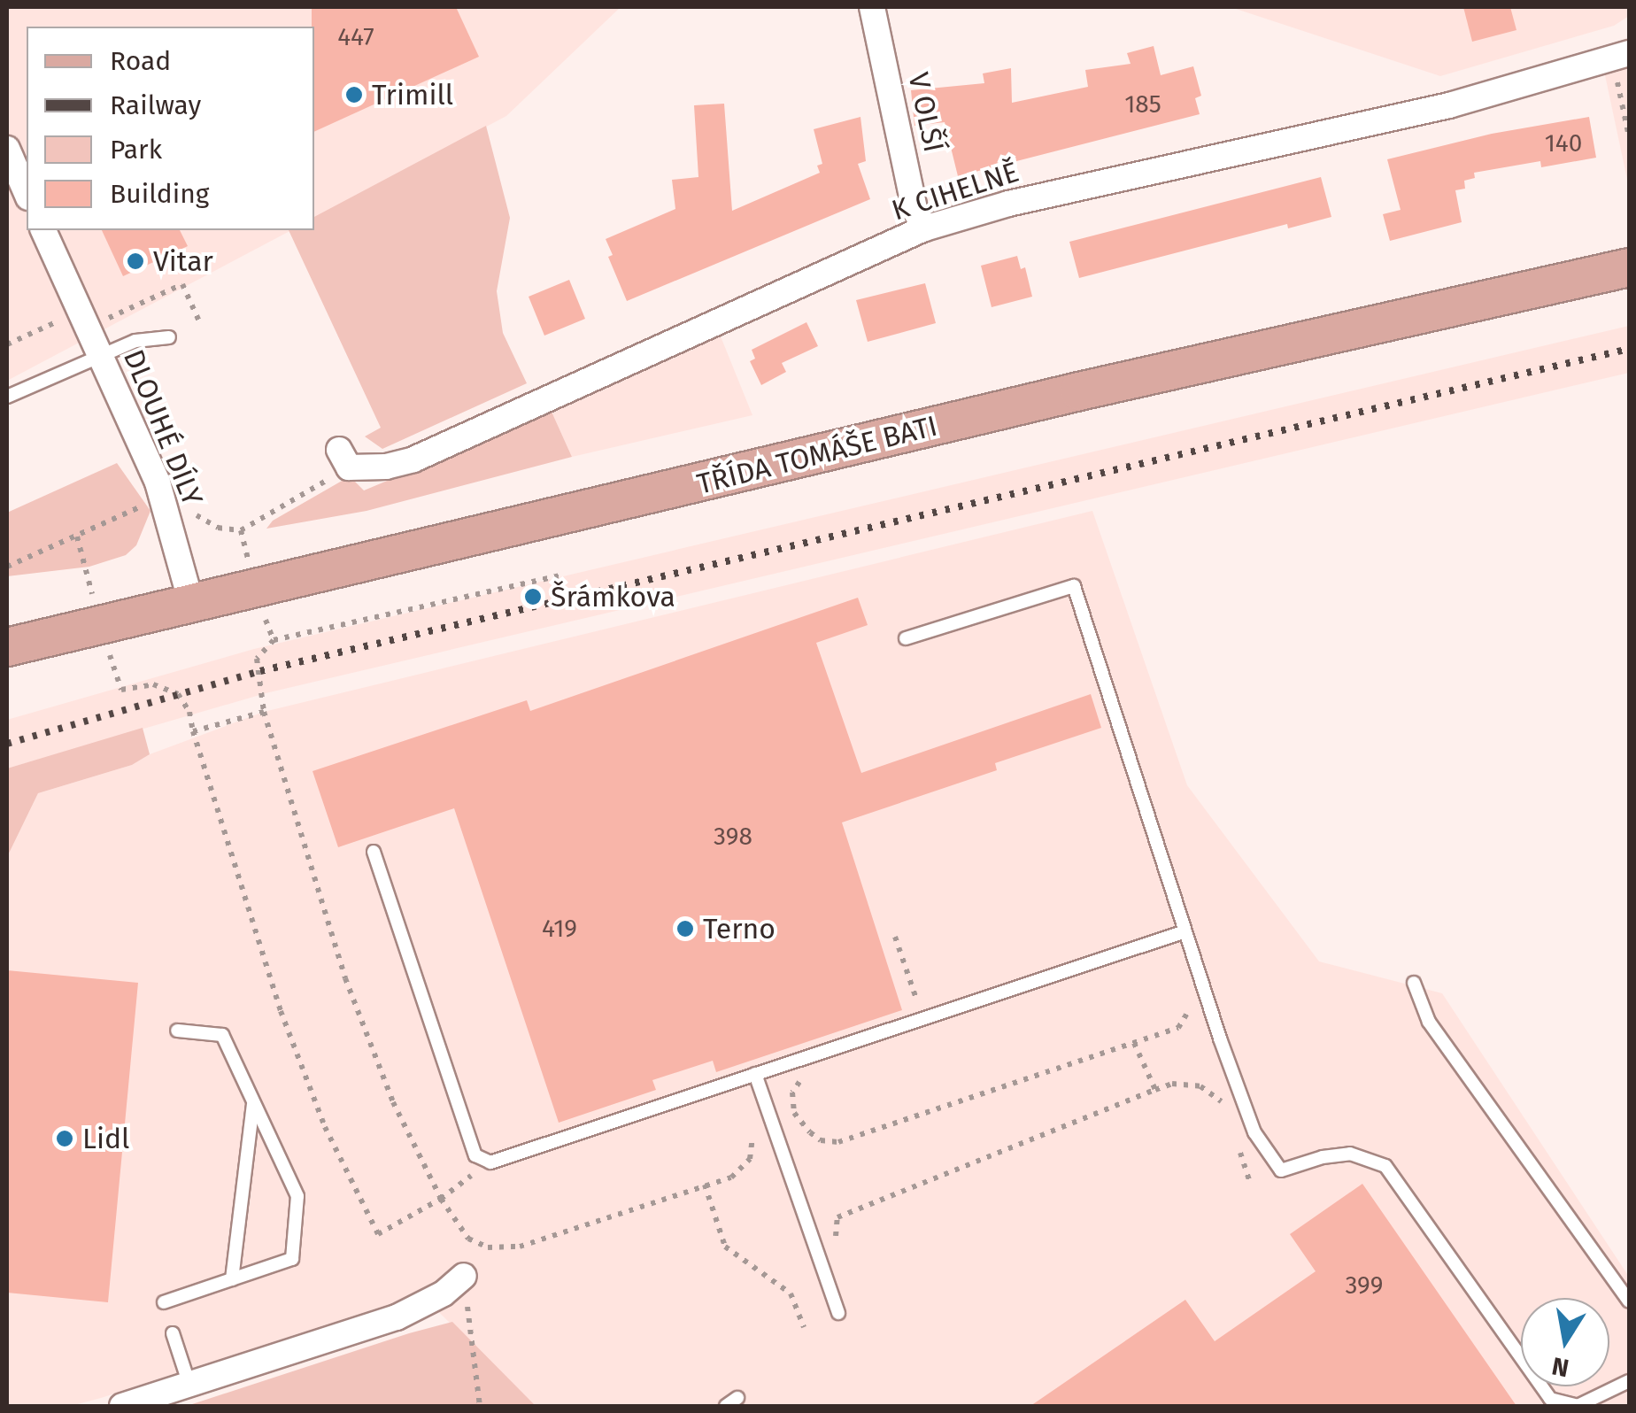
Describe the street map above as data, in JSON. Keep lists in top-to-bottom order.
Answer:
{
  "streets": {
    "main road": ["TŘÍDA TOMÁŠE BATI"],
    "street": ["V OLŠÍ", "K CIHELNĚ", "DLOUHÉ DÍLY"]
  },
  "crossings": [
    ["V OLŠÍ", "K CIHELNĚ"],
    ["DLOUHÉ DÍLY", "TŘÍDA TOMÁŠE BATI"]
  ],
  "places": [
    "Trimill",
    "Vitar",
    "Šrámkova",
    "Terno",
    "Lidl"
  ],
  "house_numbers": [
    "447",
    "185",
    "140",
    "398",
    "419",
    "399"
  ],
  "legend": [
    "Road",
    "Railway",
    "Park",
    "Building"
  ],
  "north": "bottom"
}
